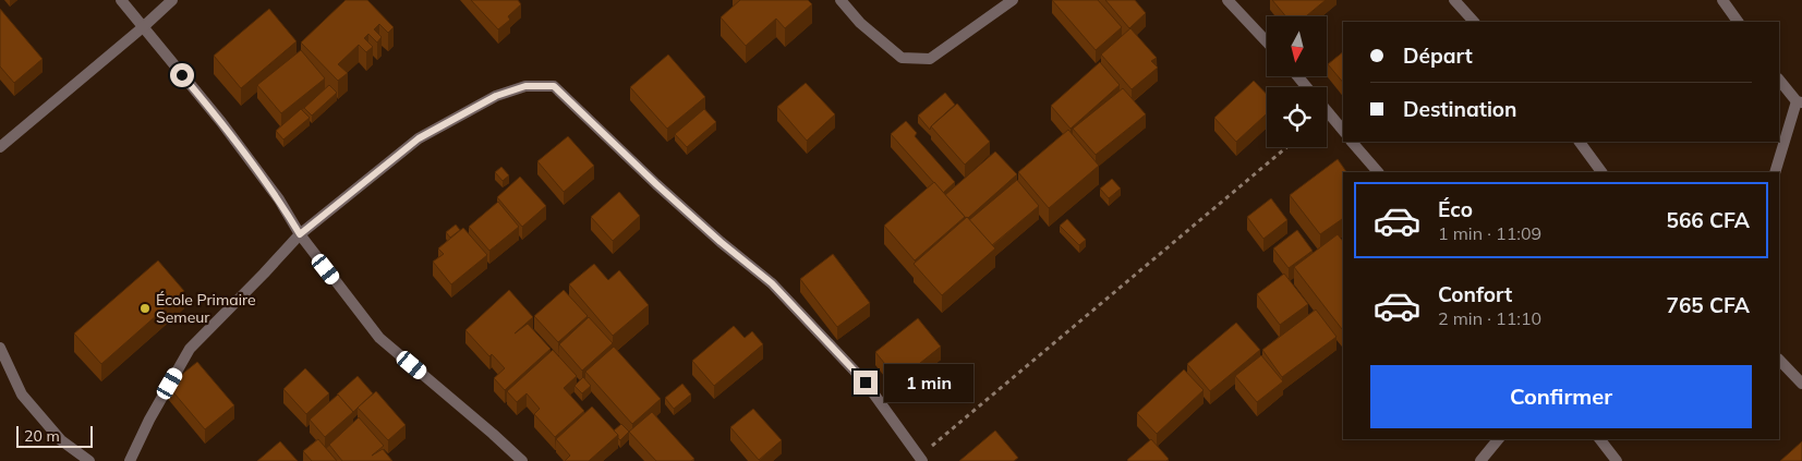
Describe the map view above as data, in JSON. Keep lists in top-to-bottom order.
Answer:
{
  "places": ["École Primaire Semeur"],
  "scale_bar": "20 m",
  "north": "bottom",
  "page": {
    "banner": ["Départ", "Destination"],
    "list": [
      {
        "name": "Éco",
        "note": "1 min · 11:09",
        "value": "566 CFA"
      },
      {
        "name": "Confort",
        "note": "2 min · 11:10",
        "value": "765 CFA"
      }
    ],
    "buttons": "Confirmer",
    "bubble": "1 min",
    "scale": "20 m"
  }
}
